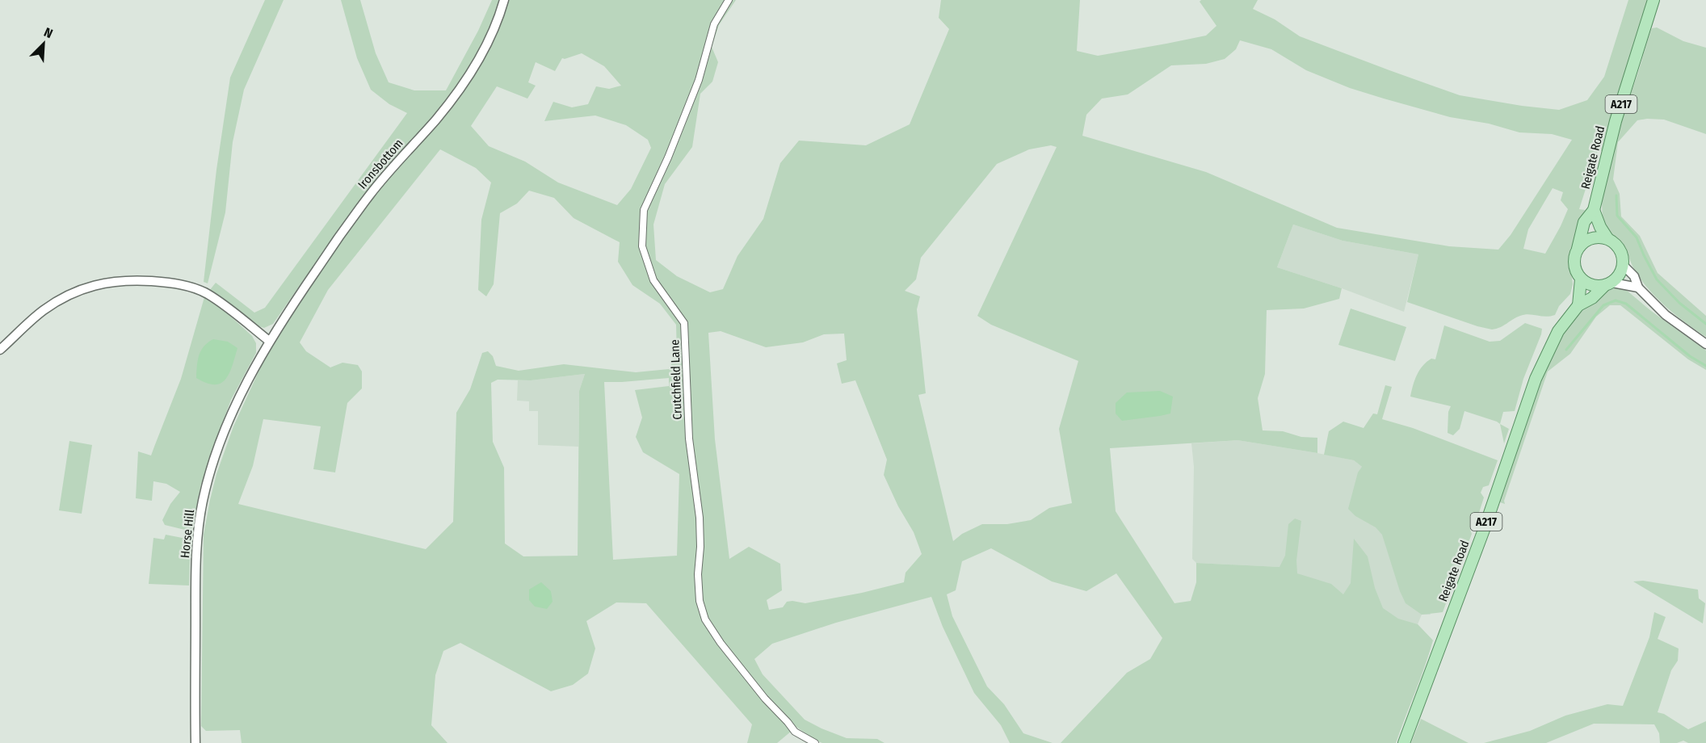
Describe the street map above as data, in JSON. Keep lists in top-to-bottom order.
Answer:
{
  "streets": {
    "main road": ["A217", "Reigate Road"],
    "street": ["Ironsbottom", "Crutchfield Lane", "Horse Hill"]
  },
  "crossings": [
    ["Ironsbottom", "Horse Hill"]
  ],
  "north": "top right"
}
